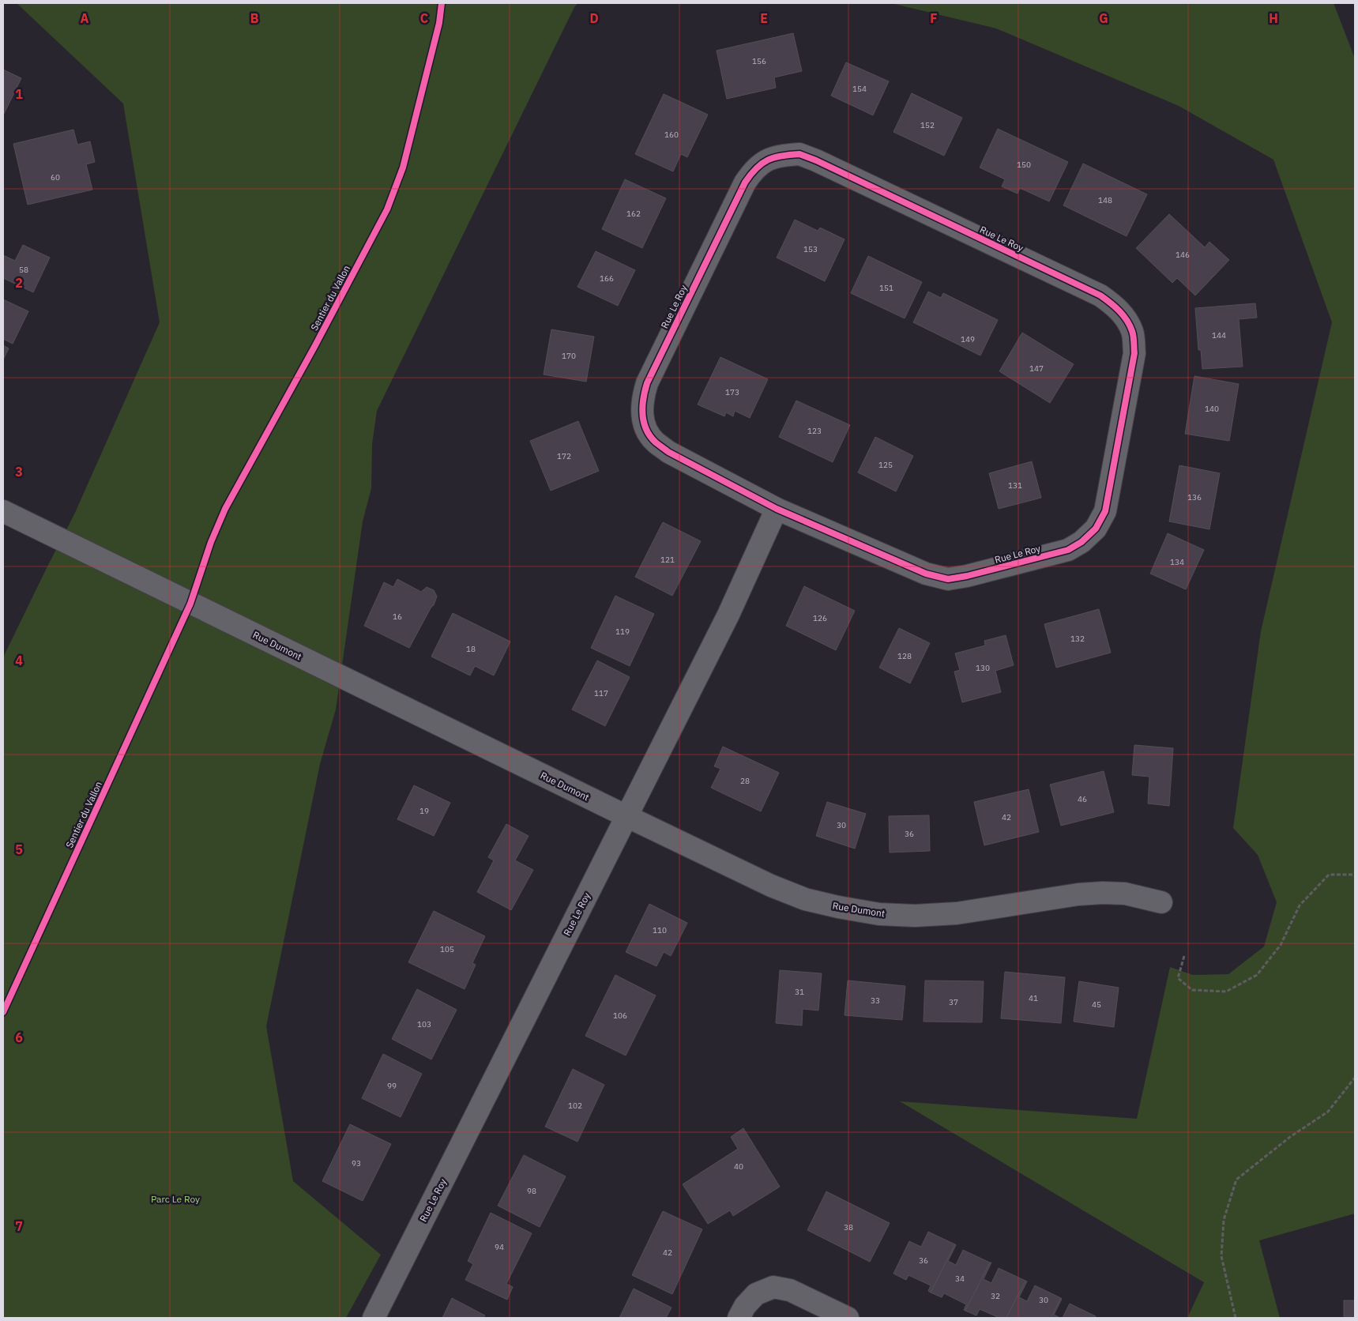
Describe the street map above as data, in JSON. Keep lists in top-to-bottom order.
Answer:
{
  "streets": {
    "street": ["Rue Le Roy", "Rue Dumont"],
    "cycle path": ["Sentier du Vallon"]
  },
  "crossings": [
    ["Rue Le Roy", "Rue Dumont"]
  ],
  "parks": ["Parc Le Roy"],
  "house_numbers": [
    "156",
    "154",
    "152",
    "160",
    "150",
    "60",
    "148",
    "162",
    "153",
    "146",
    "58",
    "166",
    "151",
    "144",
    "149",
    "170",
    "147",
    "173",
    "140",
    "123",
    "172",
    "125",
    "131",
    "136",
    "121",
    "134",
    "16",
    "126",
    "119",
    "132",
    "18",
    "128",
    "130",
    "117",
    "28",
    "46",
    "19",
    "42",
    "30",
    "36",
    "110",
    "105",
    "31",
    "41",
    "33",
    "37",
    "45",
    "106",
    "103",
    "99",
    "102",
    "93",
    "40",
    "98",
    "38",
    "94",
    "42",
    "36",
    "34",
    "32",
    "30"
  ],
  "grid": {
    "columns": [
      "A",
      "B",
      "C",
      "D",
      "E",
      "F",
      "G",
      "H"
    ],
    "rows": [
      "1",
      "2",
      "3",
      "4",
      "5",
      "6",
      "7"
    ]
  }
}
